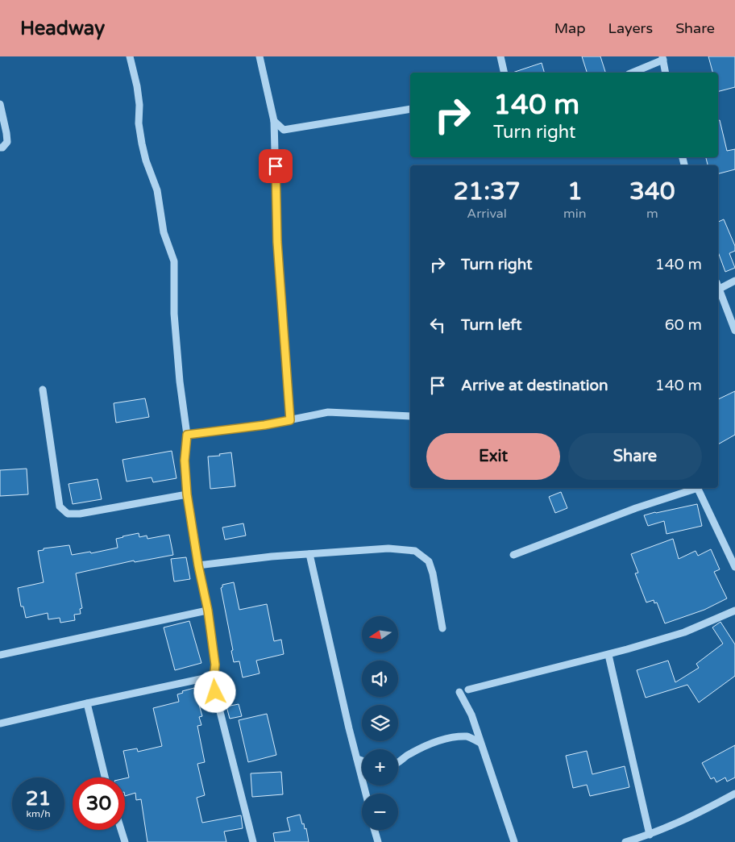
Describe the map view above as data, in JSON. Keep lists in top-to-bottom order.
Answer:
{
  "north": "left",
  "page": {
    "header": "Headway",
    "nav": ["Map", "Layers", "Share"],
    "turn": ["140 m", "Turn right"],
    "eta": [
      "21:37",
      "Arrival",
      "1",
      "min",
      "340",
      "m"
    ],
    "list": [
      {
        "name": "Turn right",
        "value": "140 m"
      },
      {
        "name": "Turn left",
        "value": "60 m"
      },
      {
        "name": "Arrive at destination",
        "value": "140 m"
      }
    ],
    "buttons": ["Exit", "Share"],
    "map_buttons": ["+", "−"],
    "speed": "21 km/h",
    "limit": "30"
  }
}
